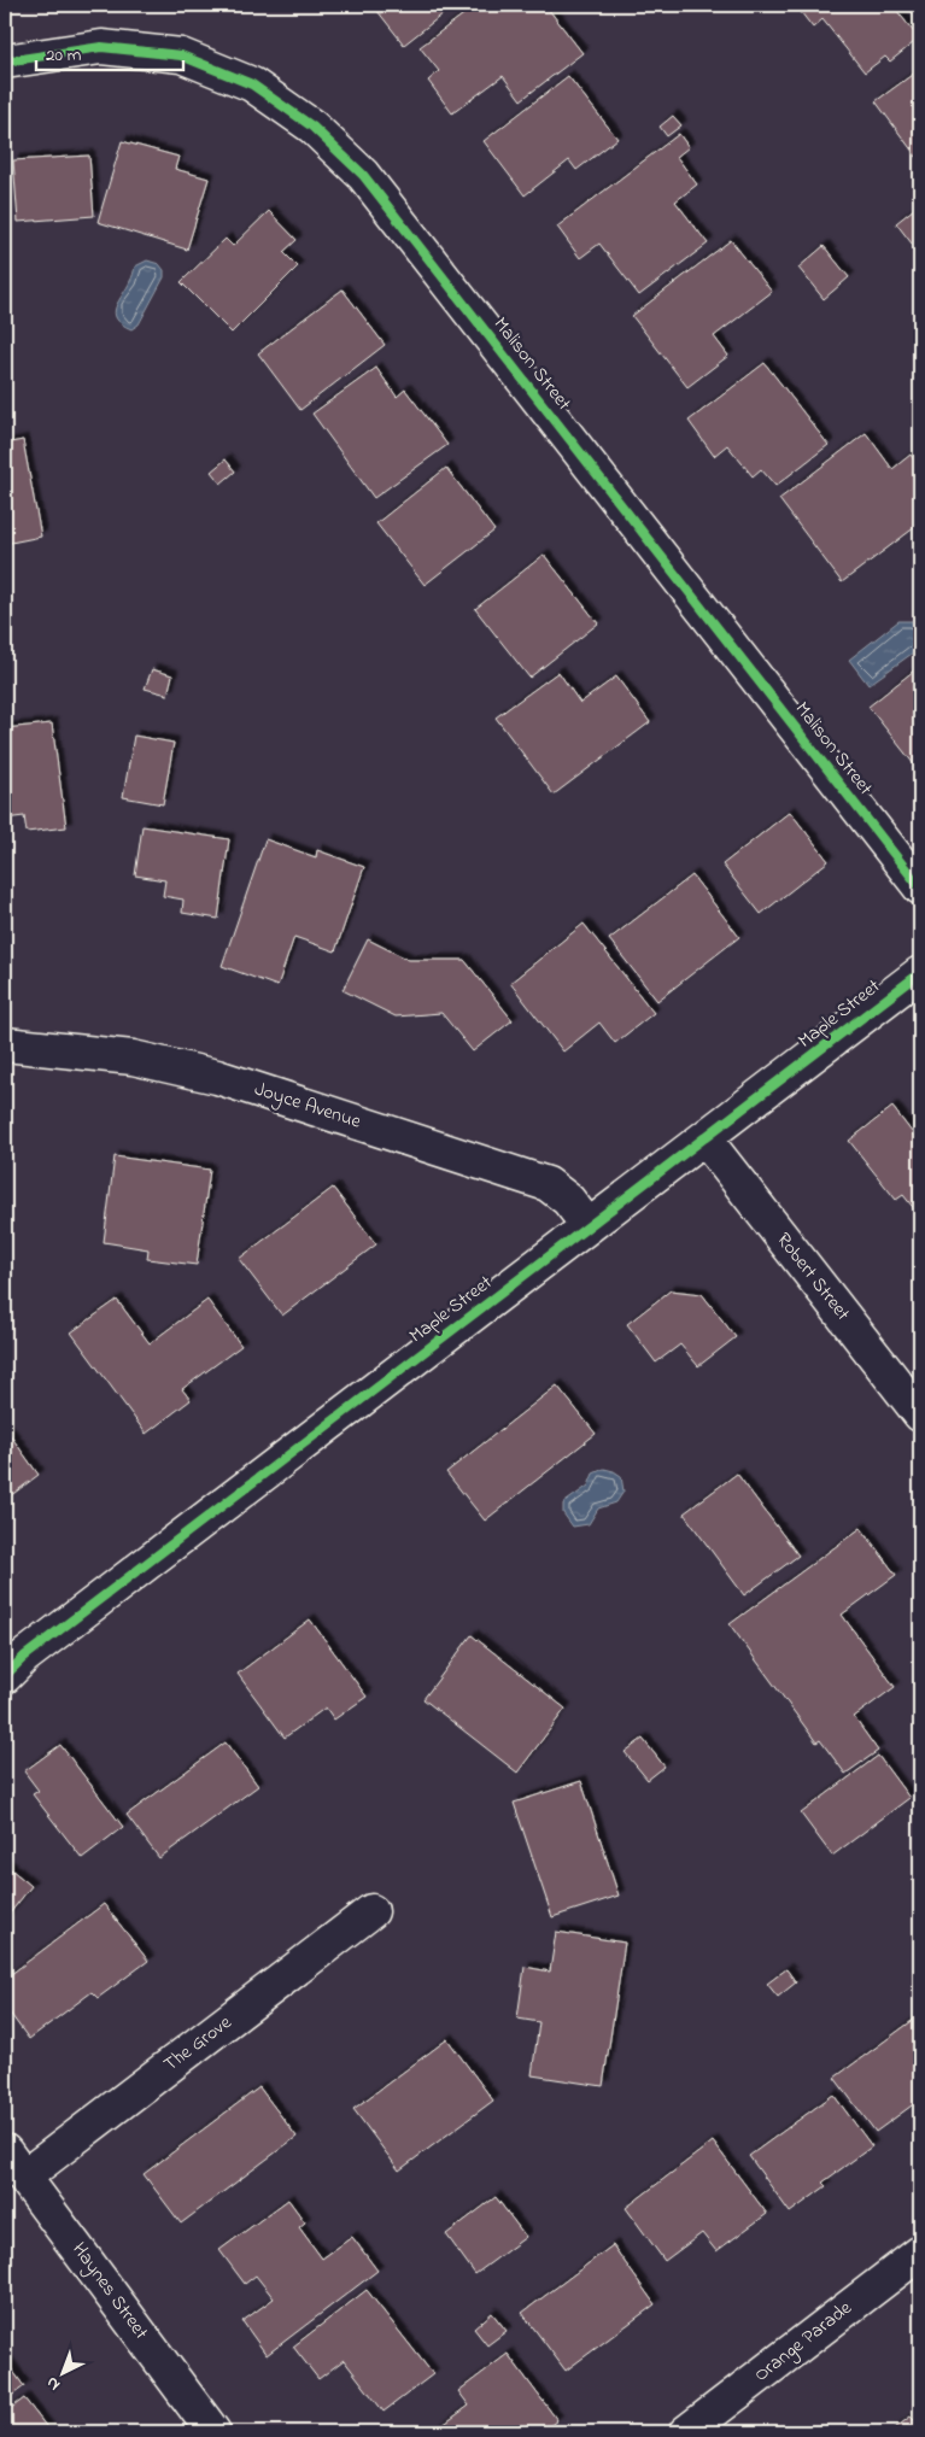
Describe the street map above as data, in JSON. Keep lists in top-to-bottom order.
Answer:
{
  "streets": {
    "street": [
      "Malison Street",
      "Maple Street",
      "Joyce Avenue",
      "Robert Street",
      "The Grove",
      "Haynes Street",
      "Orange Parade"
    ]
  },
  "crossings": [
    ["Maple Street", "Joyce Avenue"],
    ["Maple Street", "Robert Street"],
    ["The Grove", "Haynes Street"]
  ],
  "scale_bar": "20 m",
  "north": "bottom left"
}
